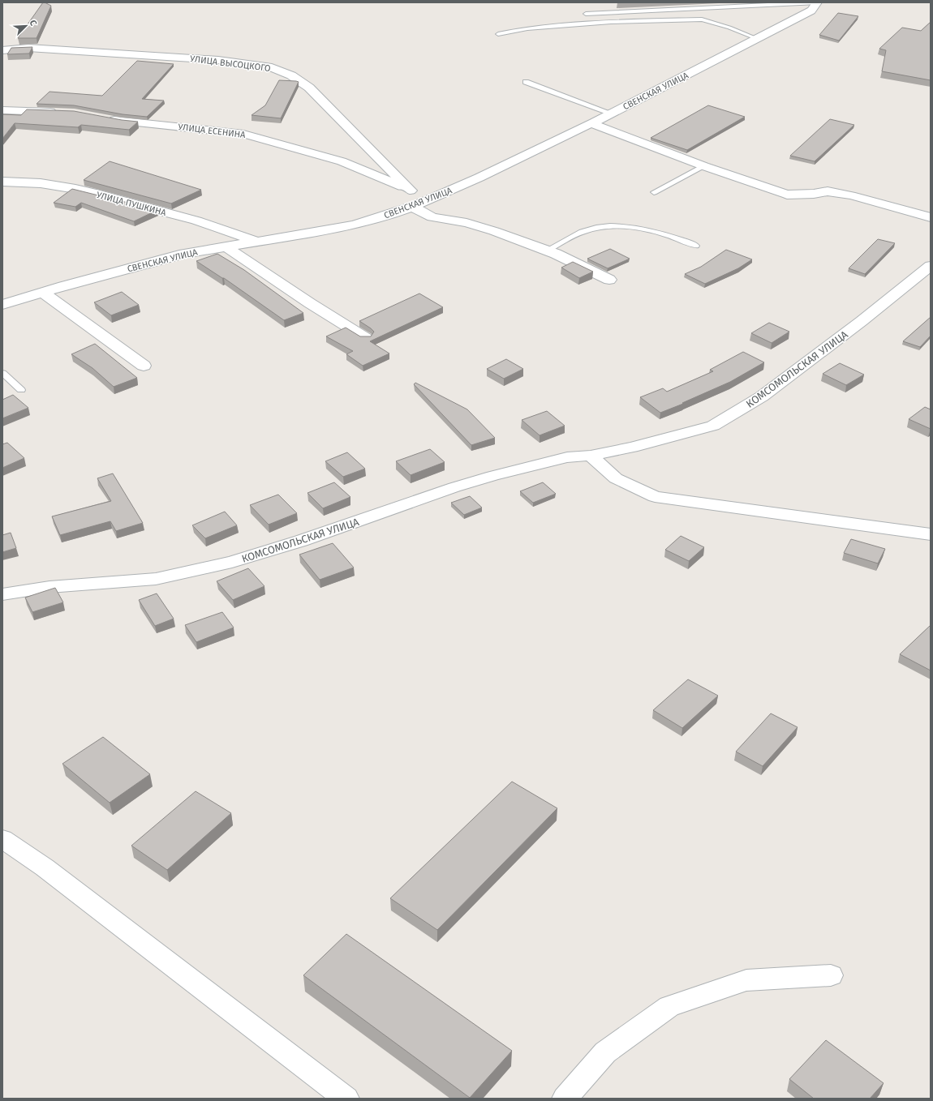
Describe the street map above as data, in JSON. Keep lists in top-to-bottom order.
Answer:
{
  "streets": {
    "street": [
      "УЛИЦА ВЫСОЦКОГО",
      "СВЕНСКАЯ УЛИЦА",
      "УЛИЦА ЕСЕНИНА",
      "УЛИЦА ПУШКИНА",
      "КОМСОМОЛЬСКАЯ УЛИЦА"
    ]
  },
  "crossings": [
    ["УЛИЦА ВЫСОЦКОГО", "УЛИЦА ЕСЕНИНА"],
    ["СВЕНСКАЯ УЛИЦА", "УЛИЦА ЕСЕНИНА"],
    ["СВЕНСКАЯ УЛИЦА", "УЛИЦА ПУШКИНА"]
  ],
  "north": "top right"
}
